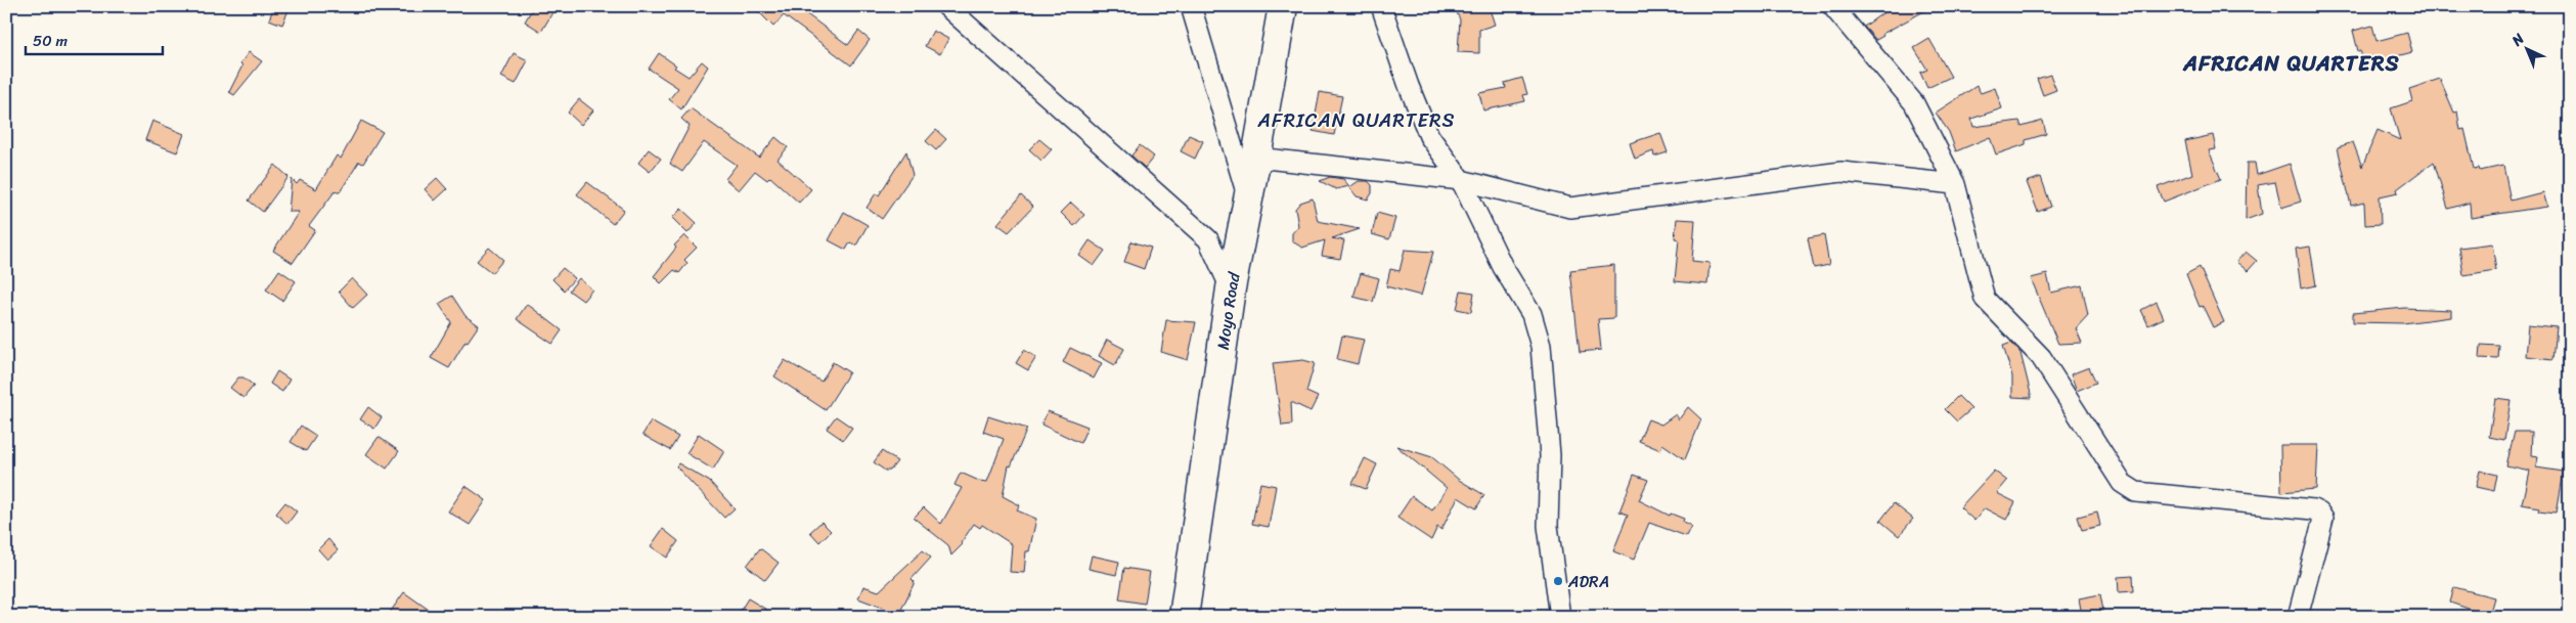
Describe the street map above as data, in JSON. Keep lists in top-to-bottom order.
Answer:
{
  "streets": {
    "main road": ["Moyo Road"]
  },
  "districts": ["AFRICAN QUARTERS", "AFRICAN QUARTERS"],
  "places": ["ADRA"],
  "scale_bar": "50 m",
  "north": "top left"
}
